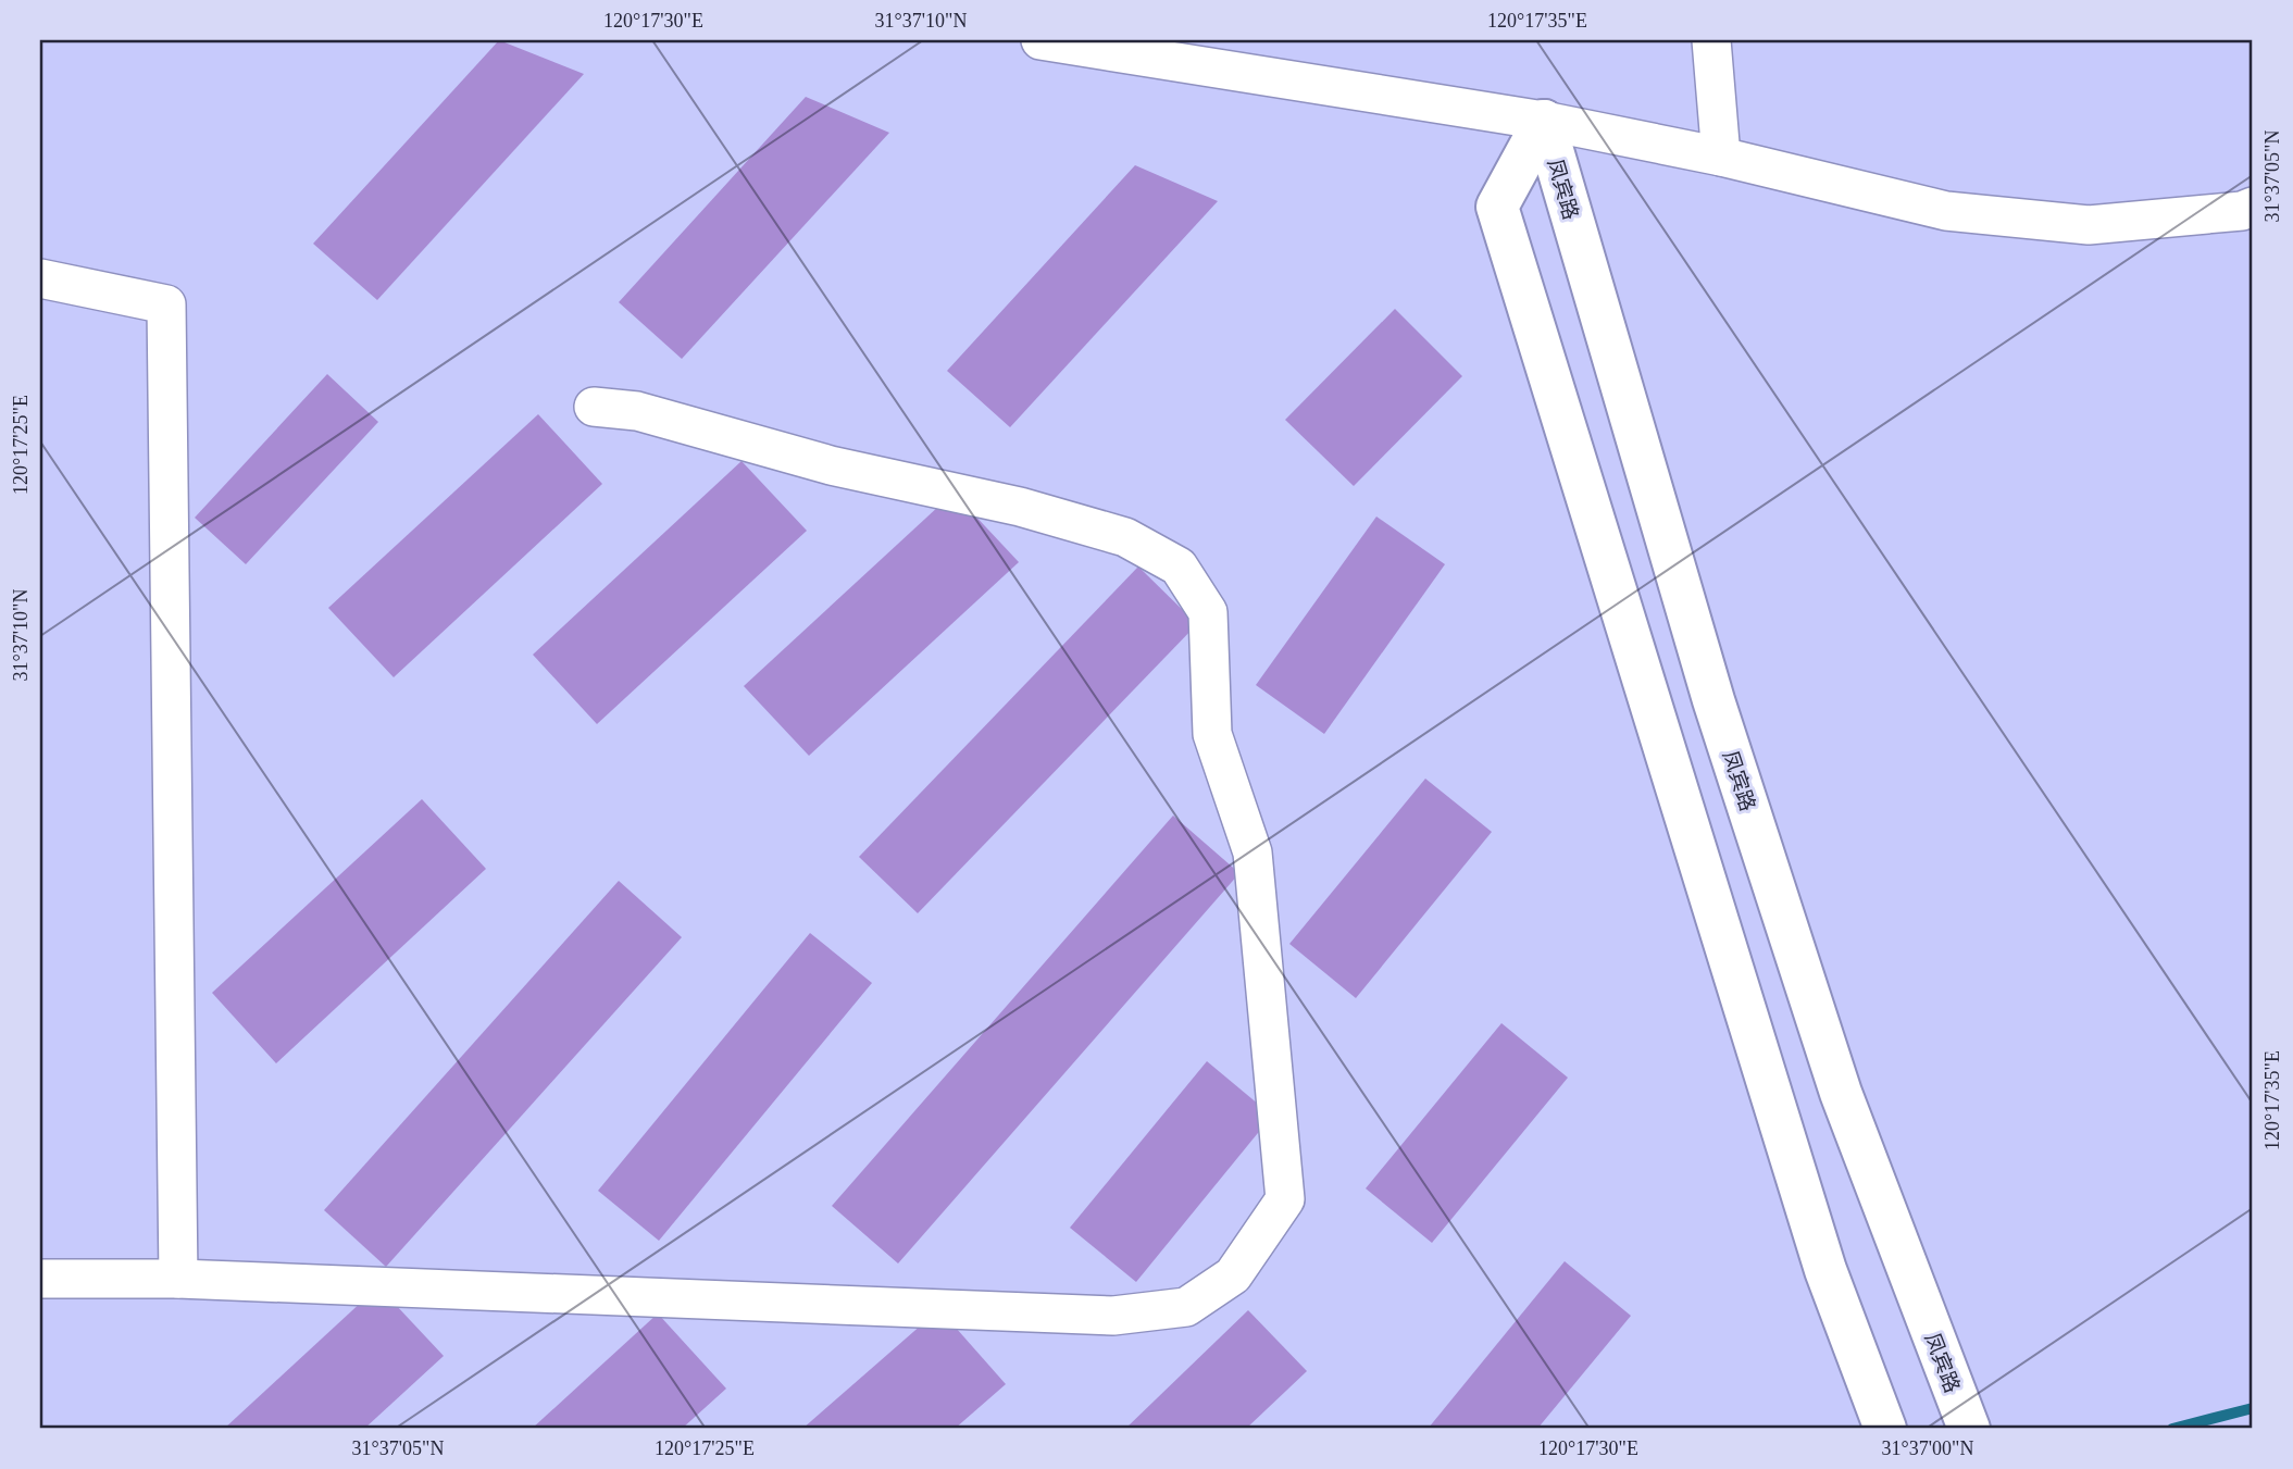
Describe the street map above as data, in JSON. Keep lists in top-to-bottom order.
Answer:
{
  "streets": {
    "main road": ["凤宾路"]
  },
  "coordinates": [
    "120°17'30\"E",
    "31°37'10\"N",
    "120°17'35\"E",
    "31°37'05\"N",
    "120°17'25\"E",
    "31°37'00\"N"
  ]
}
